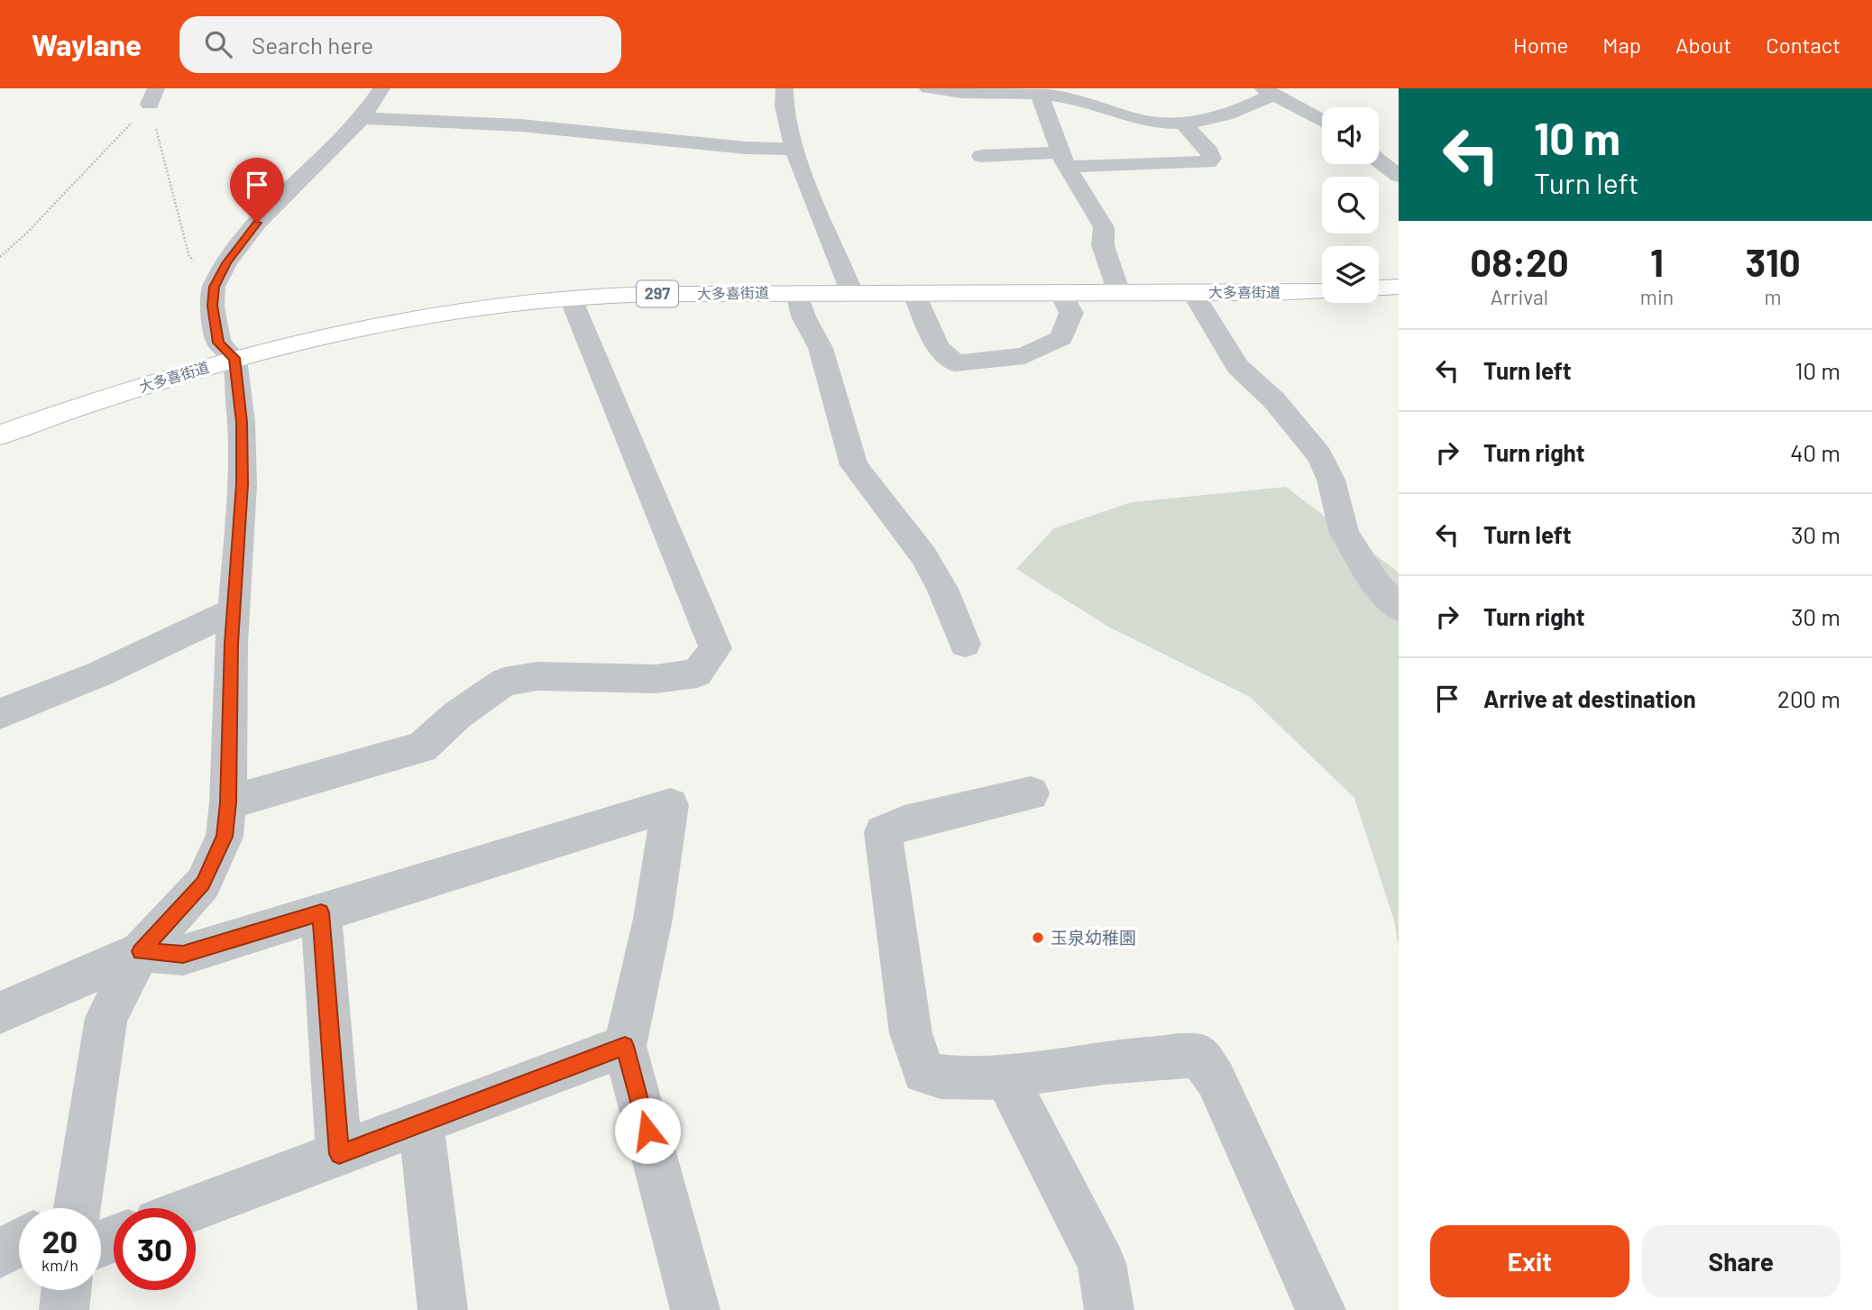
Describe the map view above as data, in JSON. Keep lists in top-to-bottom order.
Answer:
{
  "streets": {
    "highway": ["大多喜街道", "297"]
  },
  "places": ["玉泉幼稚園"],
  "page": {
    "header": "Waylane",
    "search": "Search here",
    "nav": [
      "Home",
      "Map",
      "About",
      "Contact"
    ],
    "turn": ["10 m", "Turn left"],
    "eta": [
      "08:20",
      "Arrival",
      "1",
      "min",
      "310",
      "m"
    ],
    "list": [
      {
        "name": "Turn left",
        "value": "10 m"
      },
      {
        "name": "Turn right",
        "value": "40 m"
      },
      {
        "name": "Turn left",
        "value": "30 m"
      },
      {
        "name": "Turn right",
        "value": "30 m"
      },
      {
        "name": "Arrive at destination",
        "value": "200 m"
      }
    ],
    "speed": "20 km/h",
    "limit": "30",
    "buttons": ["Exit", "Share"]
  }
}
